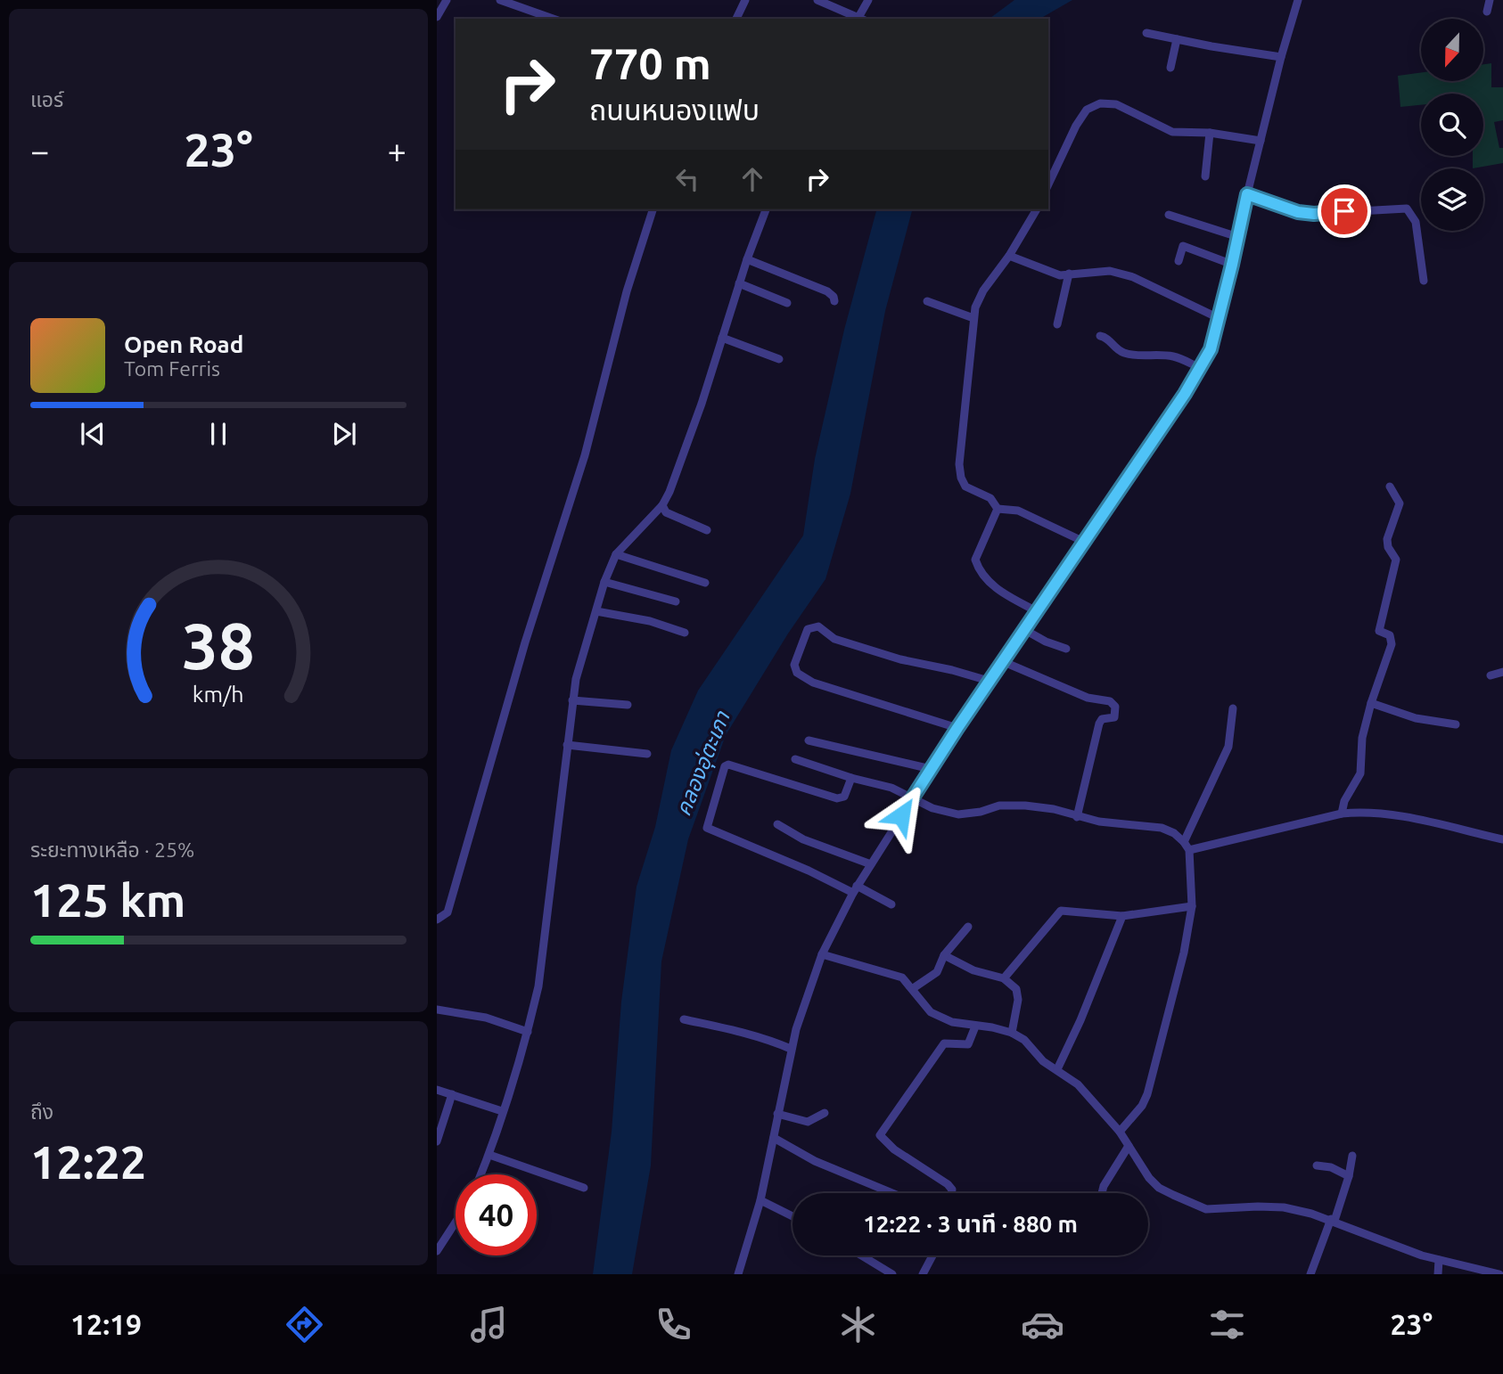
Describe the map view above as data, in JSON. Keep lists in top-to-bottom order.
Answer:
{
  "water": ["คลองอุ่ตะเภา"],
  "north": "bottom",
  "page": {
    "tile": [
      "แอร์",
      ["ระยะทางเหลือ · 25%", "125 km"],
      ["ถึง", "12:22"]
    ],
    "turn": ["770 m", "ถนนหนองแฟบ"],
    "heat": ["−", "23°", "+"],
    "song": ["Open Road", "Tom Ferris"],
    "limit": "40",
    "trip": "12:22 · 3 นาที · 880 m",
    "tabs": ["12:19", "23°"],
    "gauge": ["38", "km/h"]
  }
}
